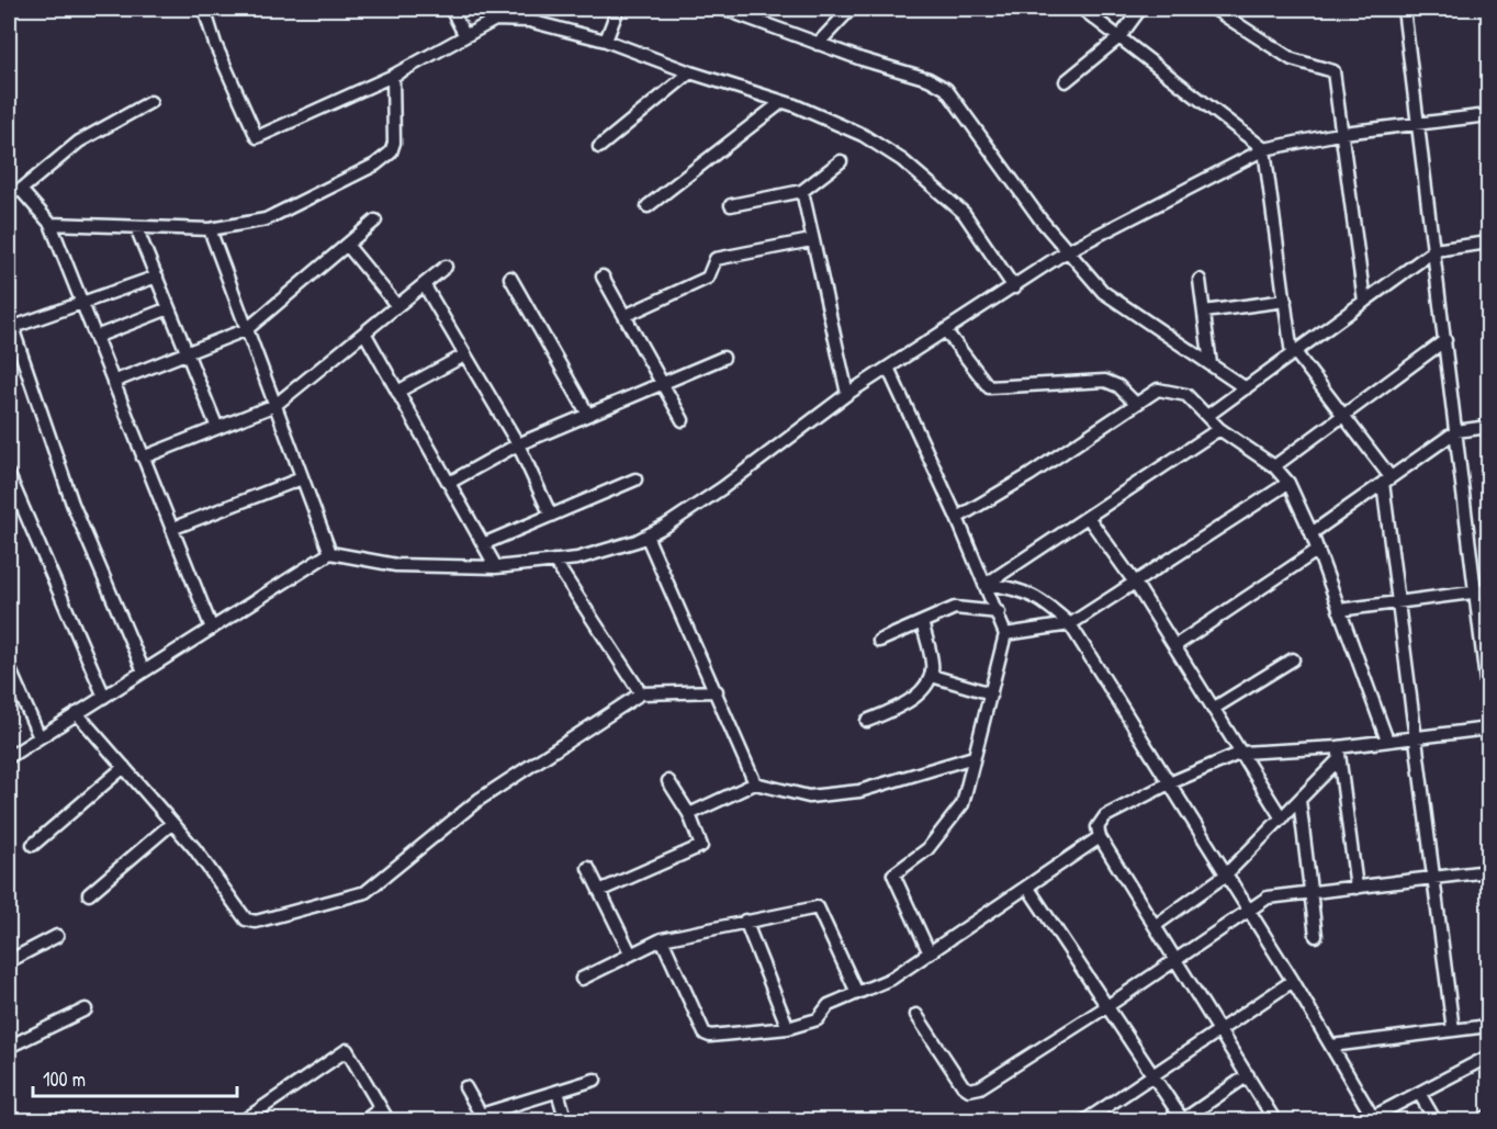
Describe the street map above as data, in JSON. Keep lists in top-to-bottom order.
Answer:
{
  "scale_bar": "100 m"
}
